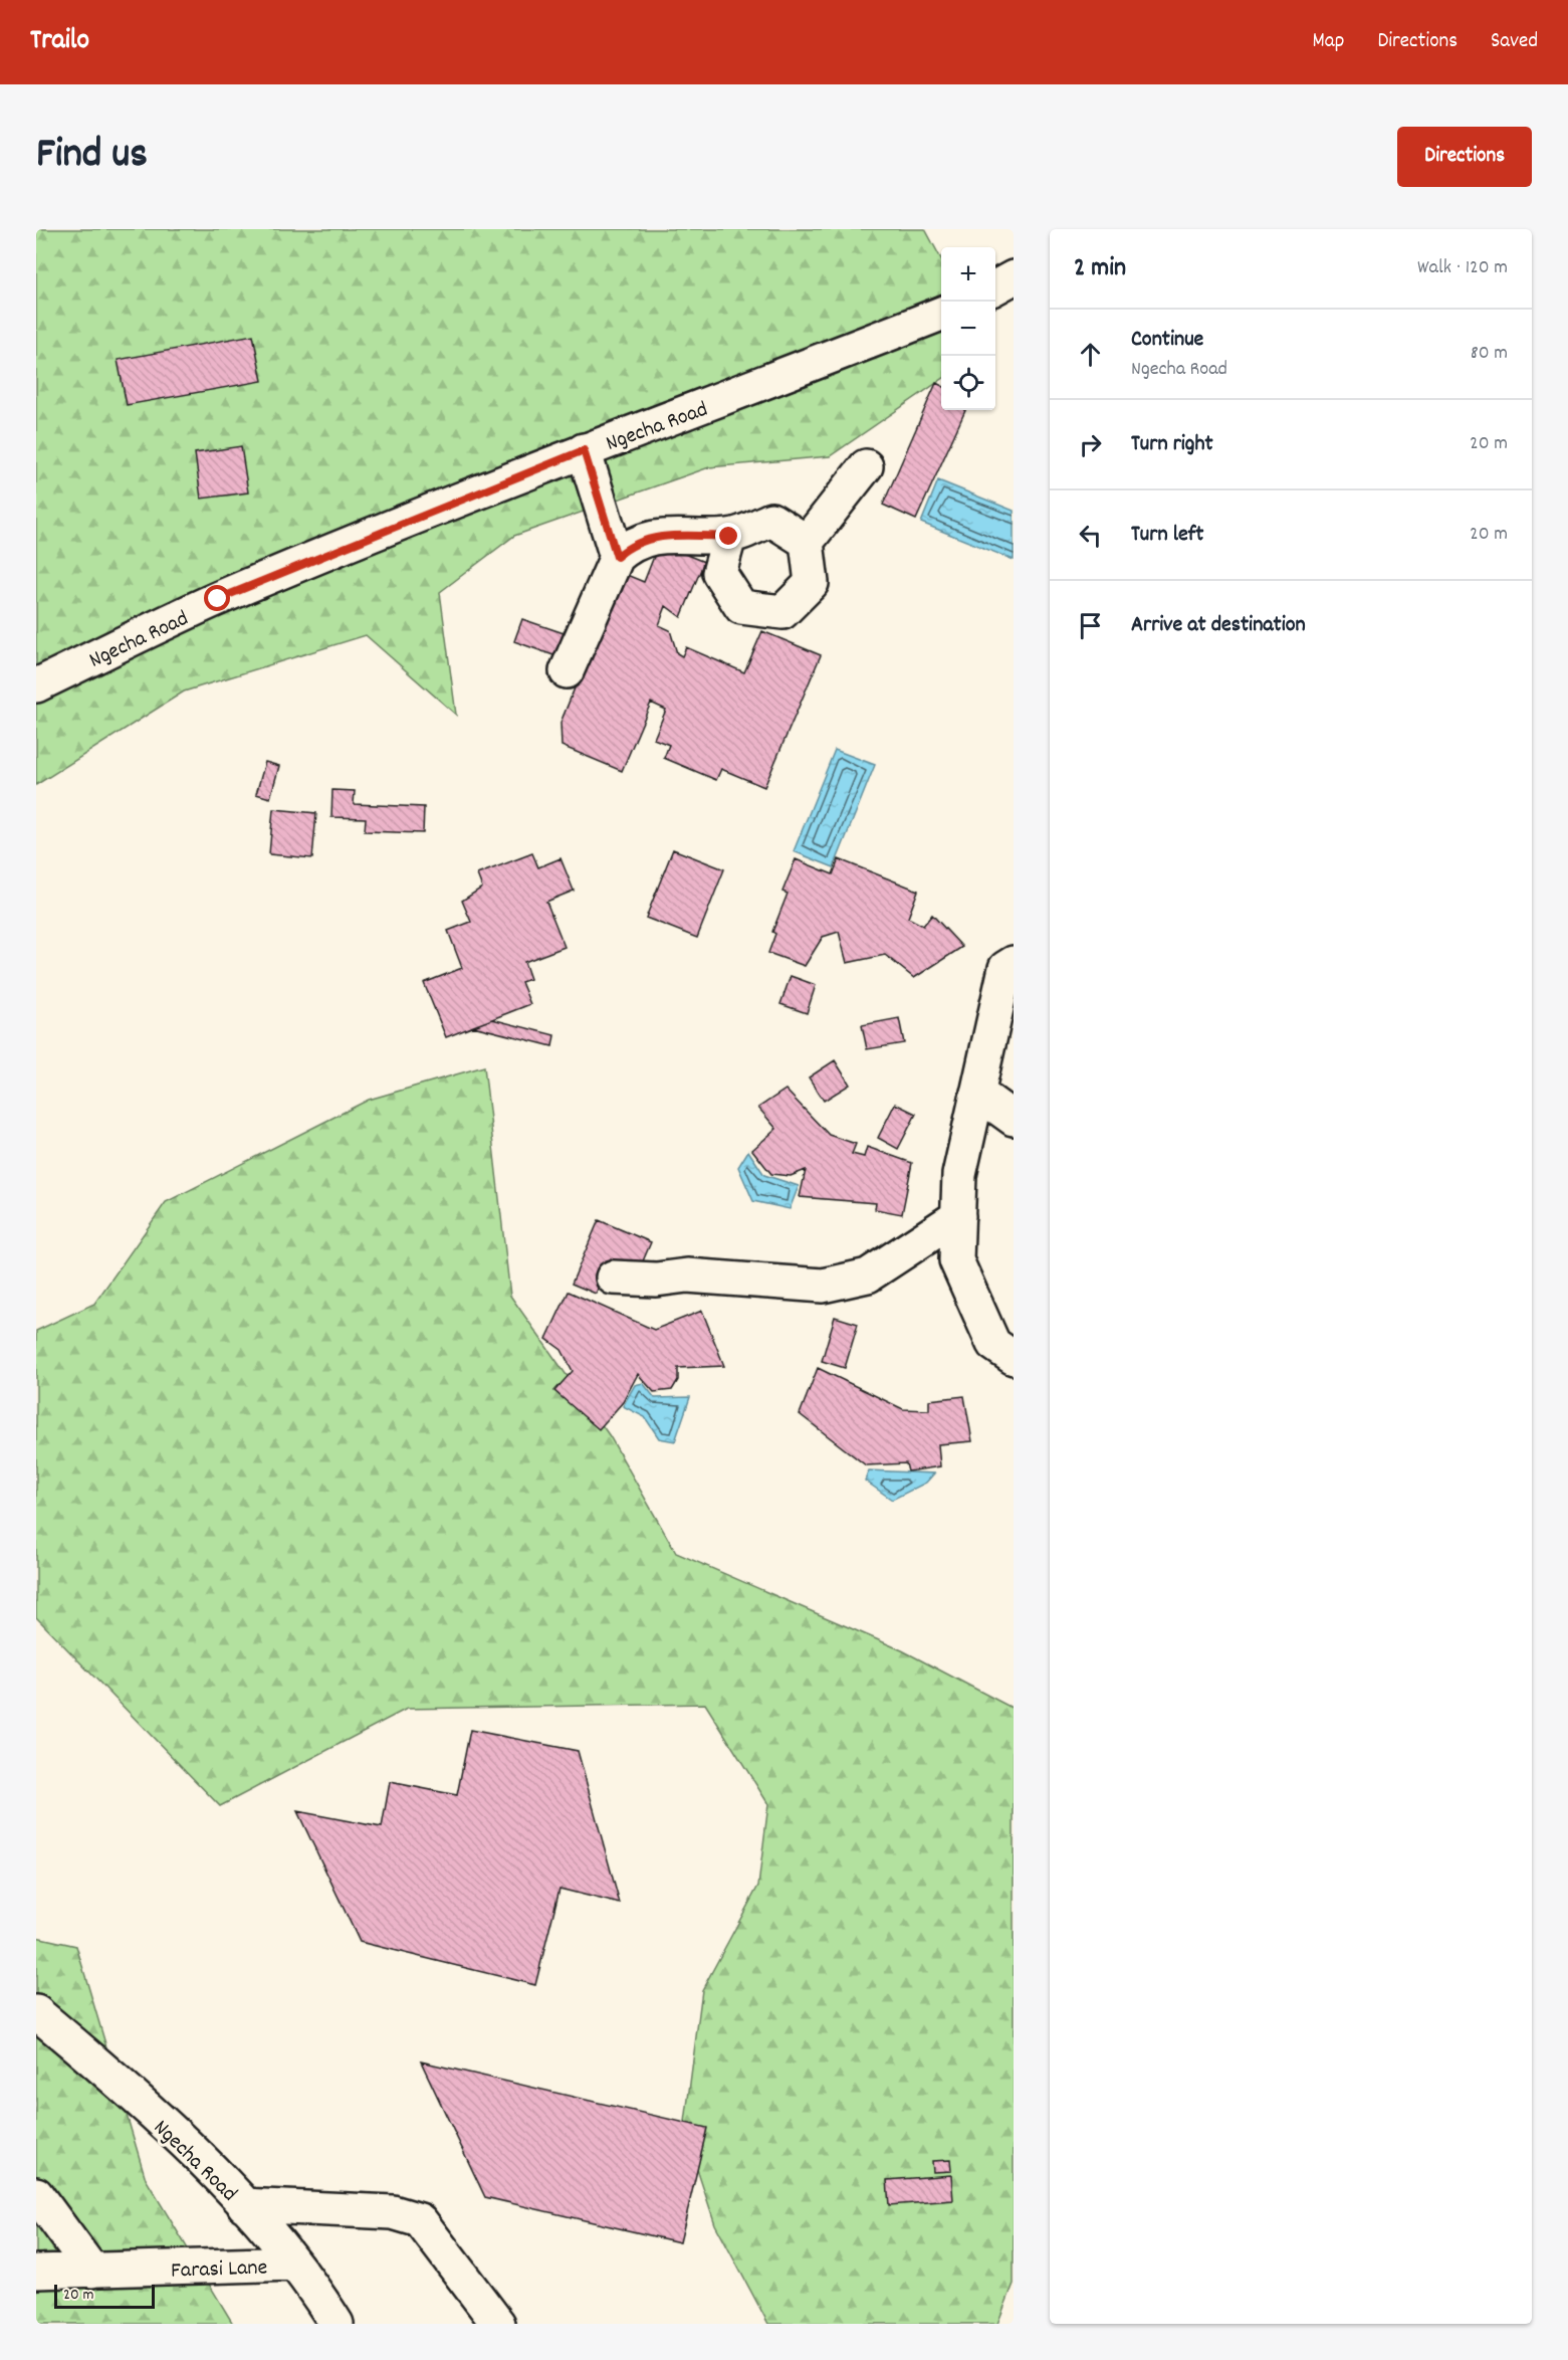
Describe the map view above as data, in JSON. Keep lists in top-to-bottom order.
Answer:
{
  "streets": {
    "street": ["Ngecha Road", "Farasi Lane"]
  },
  "crossings": [
    ["Ngecha Road", "Farasi Lane"]
  ],
  "scale_bar": "20 m",
  "page": {
    "header": "Trailo",
    "nav": ["Map", "Directions", "Saved"],
    "title": "Find us",
    "buttons": "Directions",
    "heading": ["2 min", "Walk · 120 m"],
    "map_buttons": ["+", "−"],
    "list": [
      ["Continue", "Ngecha Road", "80 m"],
      ["Turn right", "20 m"],
      ["Turn left", "20 m"],
      "Arrive at destination"
    ],
    "scale": "20 m"
  }
}
